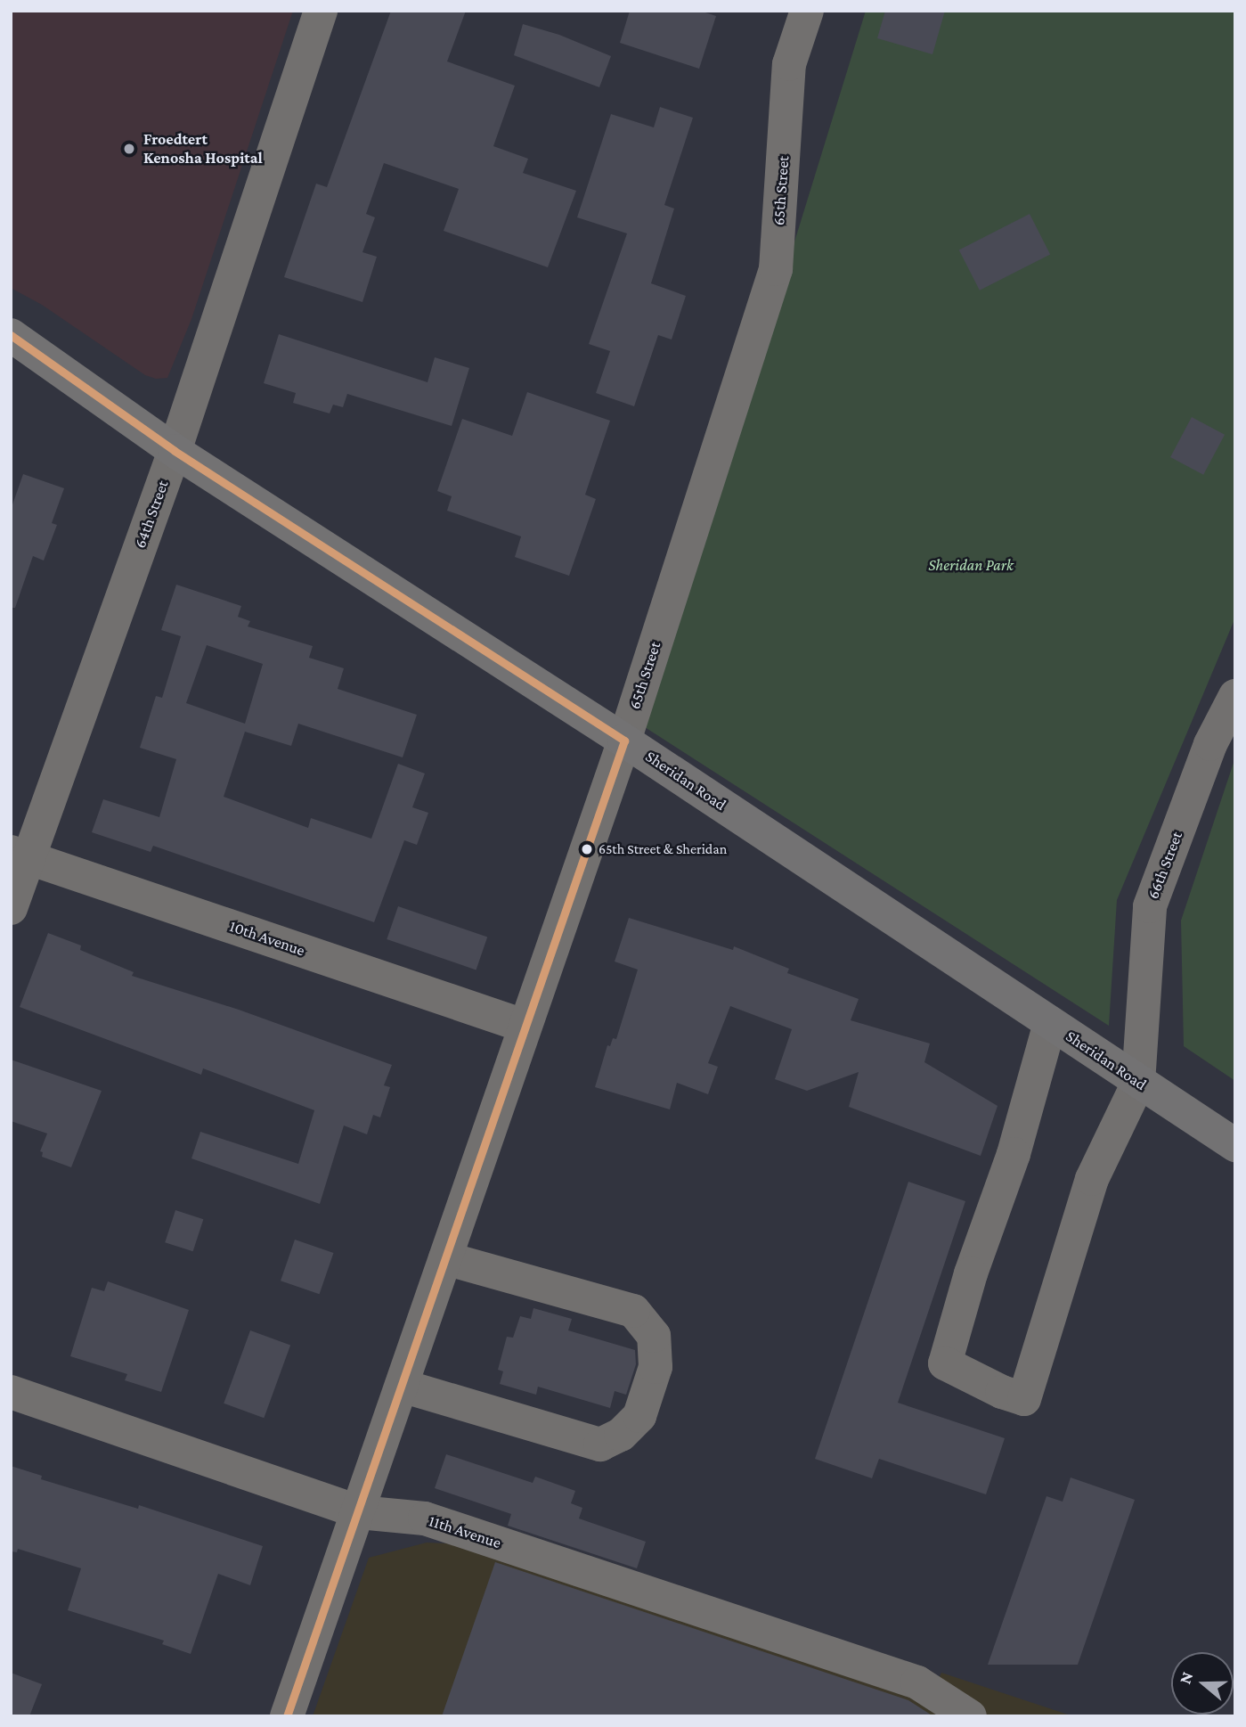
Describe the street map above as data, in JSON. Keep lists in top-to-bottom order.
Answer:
{
  "streets": {
    "main road": ["Sheridan Road"],
    "street": [
      "65th Street",
      "64th Street",
      "66th Street",
      "10th Avenue",
      "11th Avenue"
    ]
  },
  "crossings": [
    ["65th Street", "Sheridan Road"],
    ["65th Street", "10th Avenue"],
    ["65th Street", "11th Avenue"],
    ["64th Street", "Sheridan Road"],
    ["64th Street", "10th Avenue"],
    ["Sheridan Road", "66th Street"]
  ],
  "parks": ["Sheridan Park"],
  "places": ["Froedtert Kenosha Hospital", "65th Street & Sheridan"],
  "north": "left"
}
